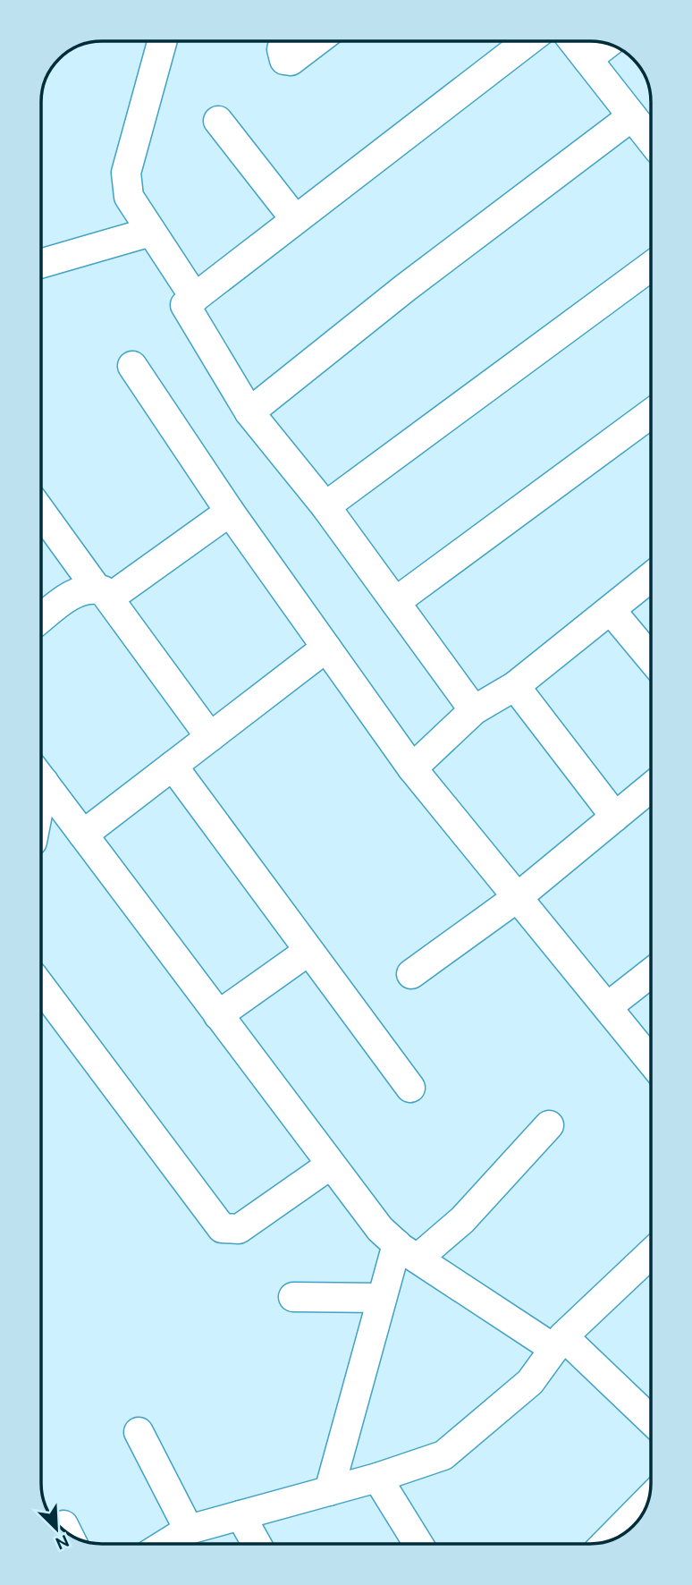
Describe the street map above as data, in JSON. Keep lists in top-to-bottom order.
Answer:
{
  "north": "bottom right"
}
